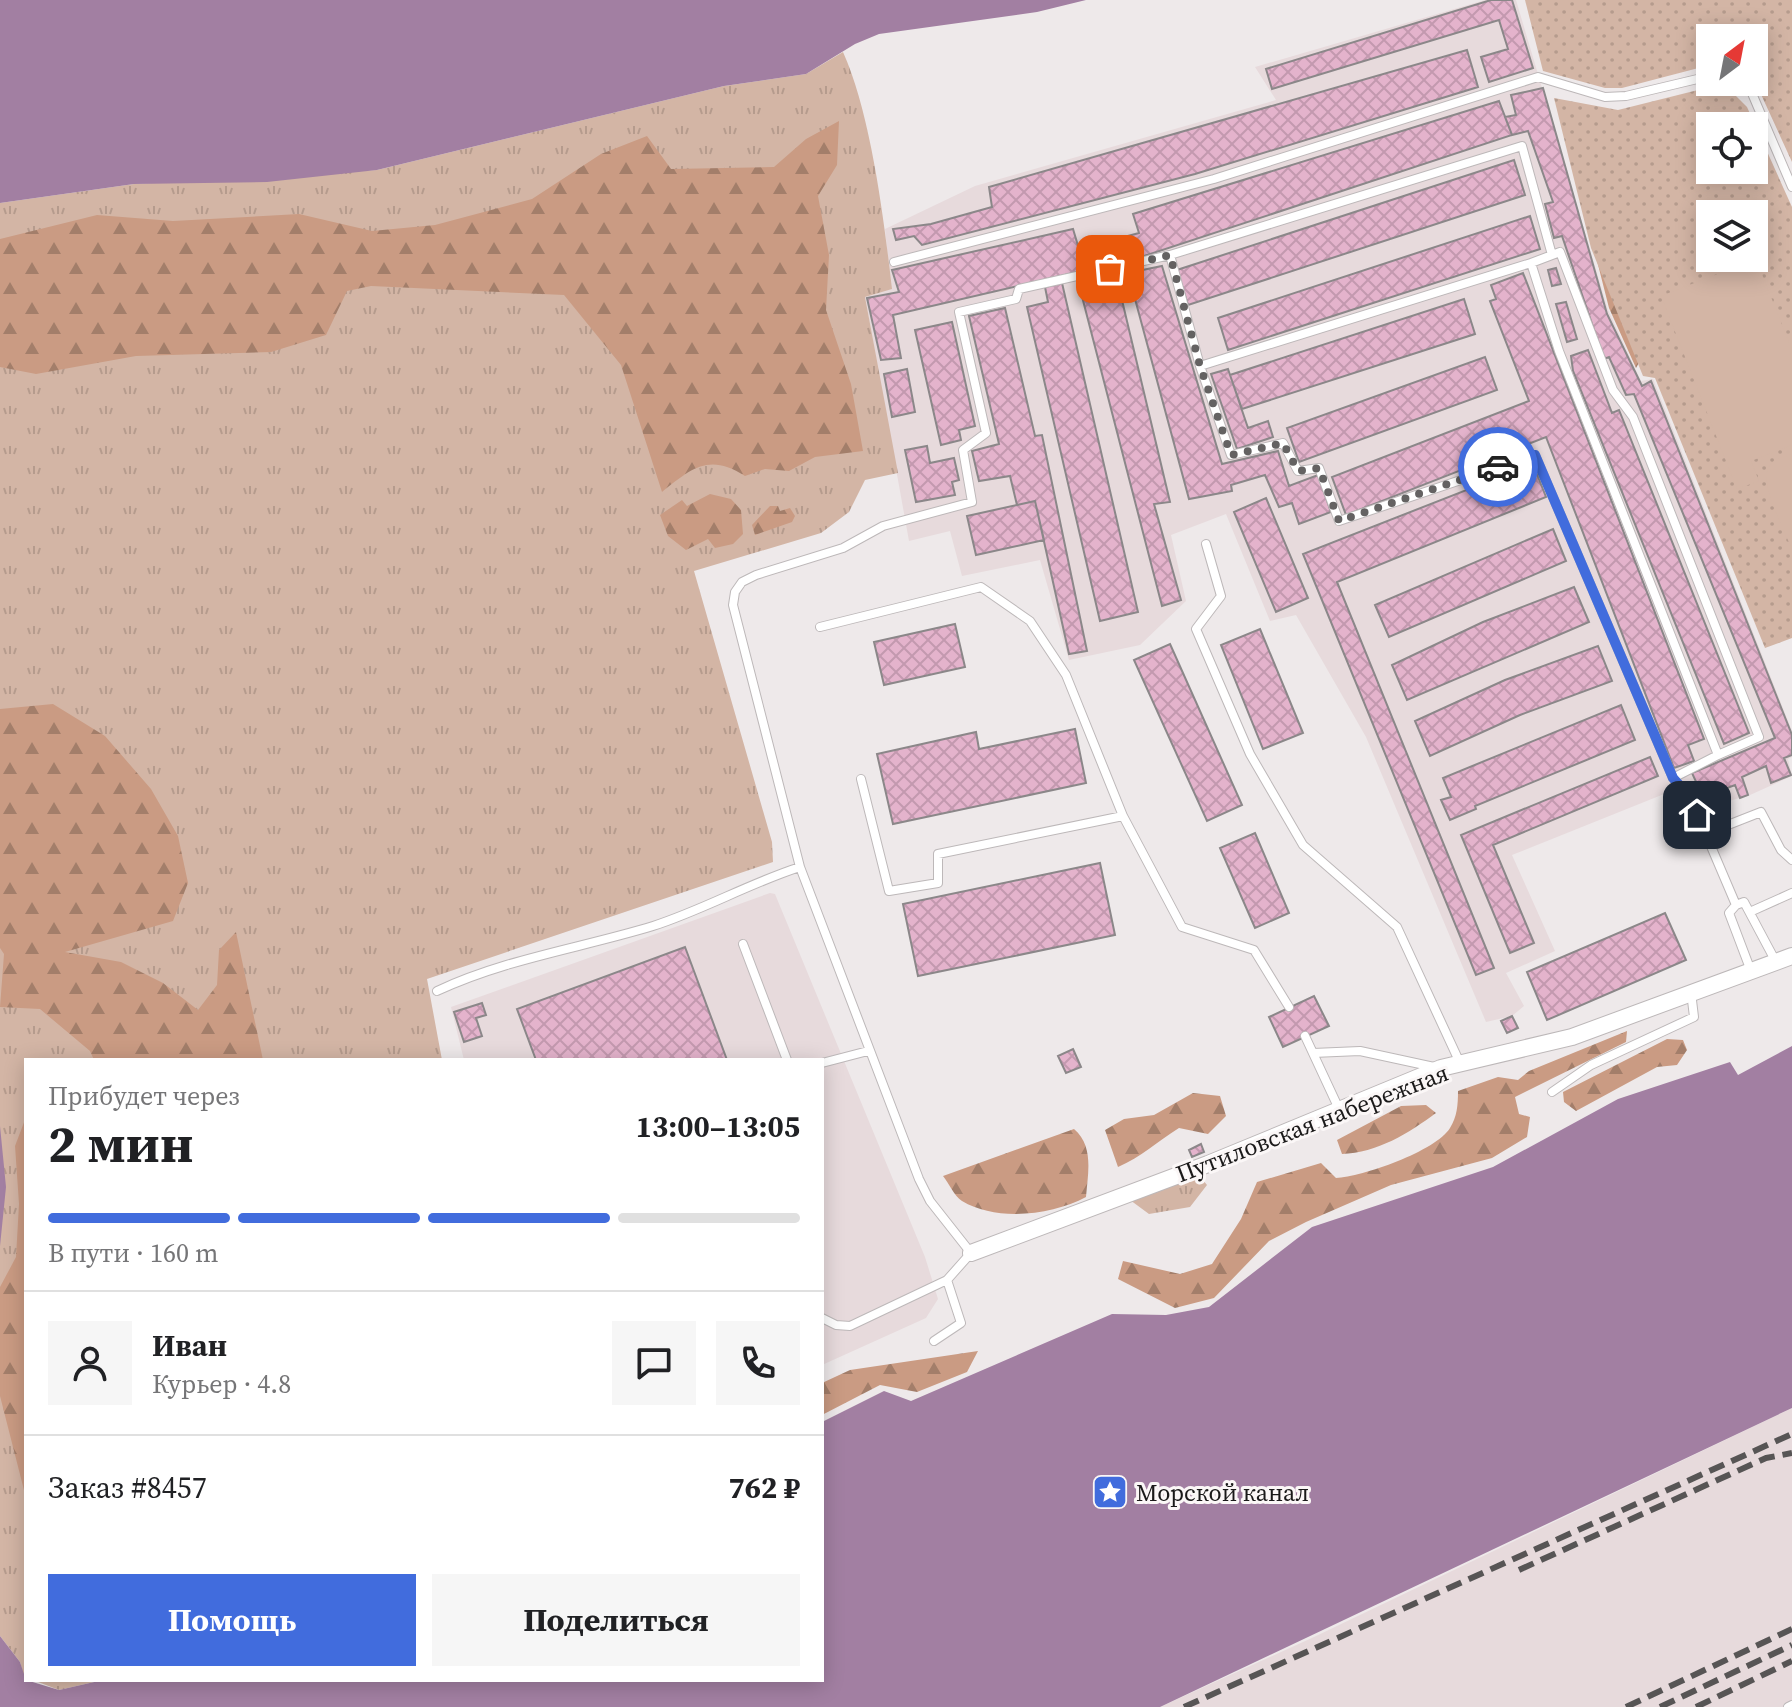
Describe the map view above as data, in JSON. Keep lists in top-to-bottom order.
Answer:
{
  "streets": {
    "street": ["Путиловская набережная"]
  },
  "places": {
    "place": ["Морской канал"]
  },
  "north": "top right",
  "page": {
    "heading": ["2 мин", "Прибудет через", "13:00–13:05"],
    "panel": [
      "Иван",
      "Курьер · 4.8",
      "Заказ #8457",
      "762 ₽"
    ],
    "bar": "В пути · 160 m",
    "buttons": ["Помощь", "Поделиться"]
  }
}
